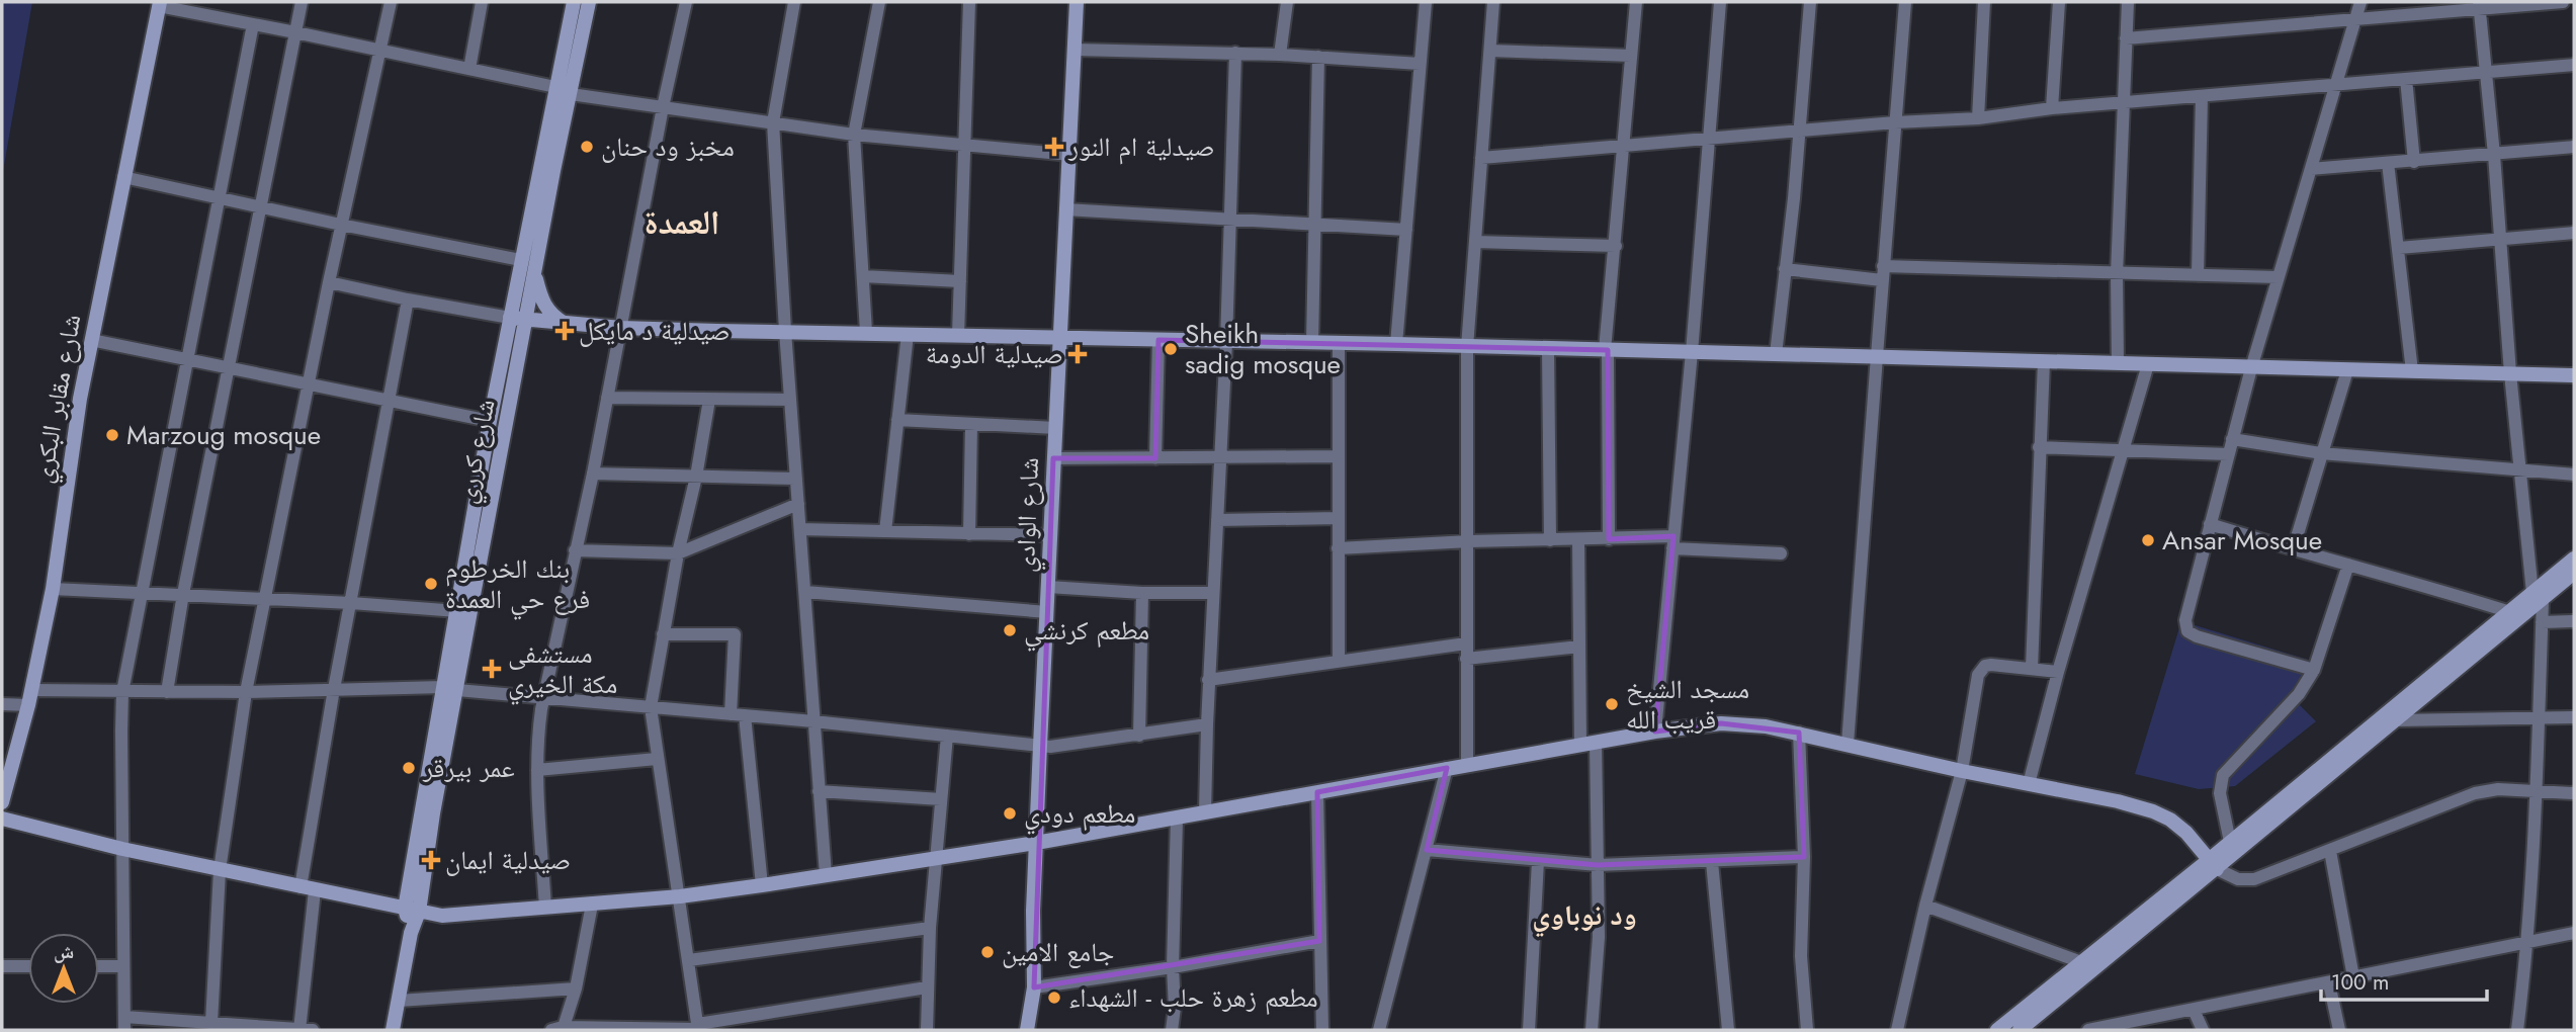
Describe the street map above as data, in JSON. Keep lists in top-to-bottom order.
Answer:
{
  "streets": {
    "main road": ["شارع مقابر البكري", "شارع كرري", "شارع الوادي"]
  },
  "districts": ["العمدة", "ود نوباوي"],
  "places": {
    "other": [
      "مخبز ود حنان",
      "Sheikh sadig mosque",
      "Marzoug mosque",
      "Ansar Mosque",
      "بنك الخرطوم فرع حي العمدة",
      "مطعم كرنشي",
      "مسجد الشيخ قريب الله",
      "عمر بيرقر",
      "مطعم دودي",
      "جامع الامين",
      "مطعم زهرة حلب - الشهداء"
    ],
    "health": [
      "صيدلية ام النور",
      "صيدلية د مايكل",
      "صيدلية الدومة",
      "مستشفى مكة الخيري",
      "صيدلية ايمان"
    ]
  },
  "scale_bar": "100 m",
  "north": "top"
}
